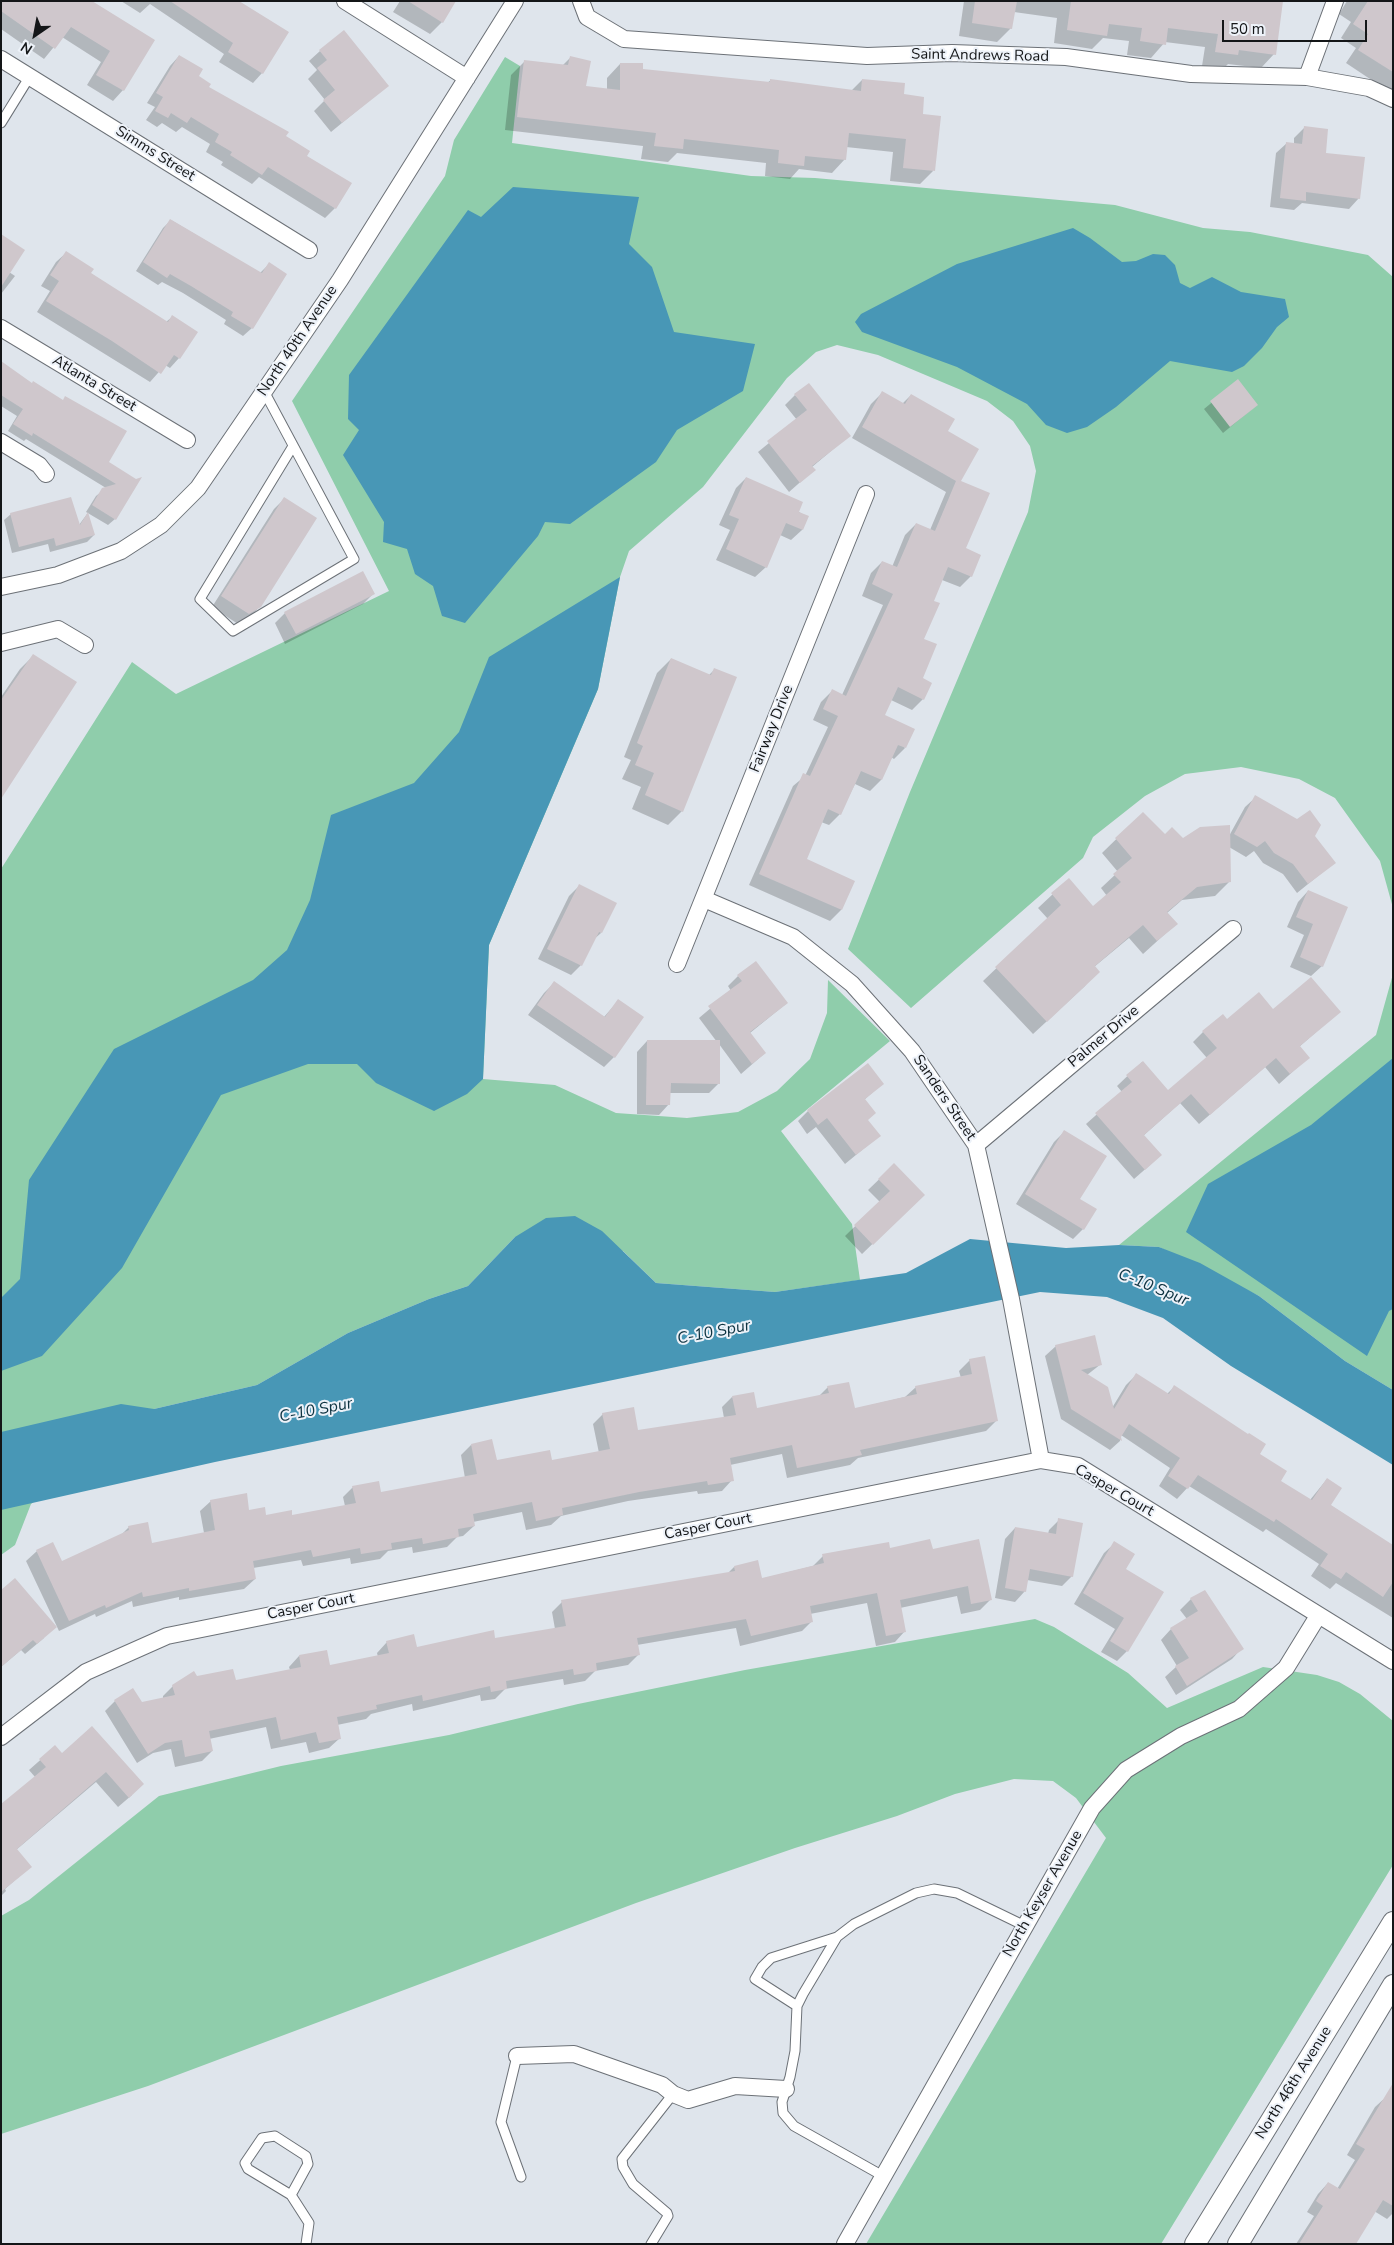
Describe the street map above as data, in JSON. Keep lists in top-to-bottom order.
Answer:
{
  "streets": {
    "street": [
      "Saint Andrews Road",
      "Simms Street",
      "North 40th Avenue",
      "Atlanta Street",
      "Fairway Drive",
      "Palmer Drive",
      "Sanders Street",
      "Casper Court",
      "North Keyser Avenue",
      "North 46th Avenue"
    ]
  },
  "crossings": [
    ["Fairway Drive", "Sanders Street"],
    ["Palmer Drive", "Sanders Street"],
    ["Sanders Street", "Casper Court"],
    ["Casper Court", "North Keyser Avenue"]
  ],
  "water": ["C-10 Spur"],
  "scale_bar": "50 m",
  "north": "bottom left"
}
